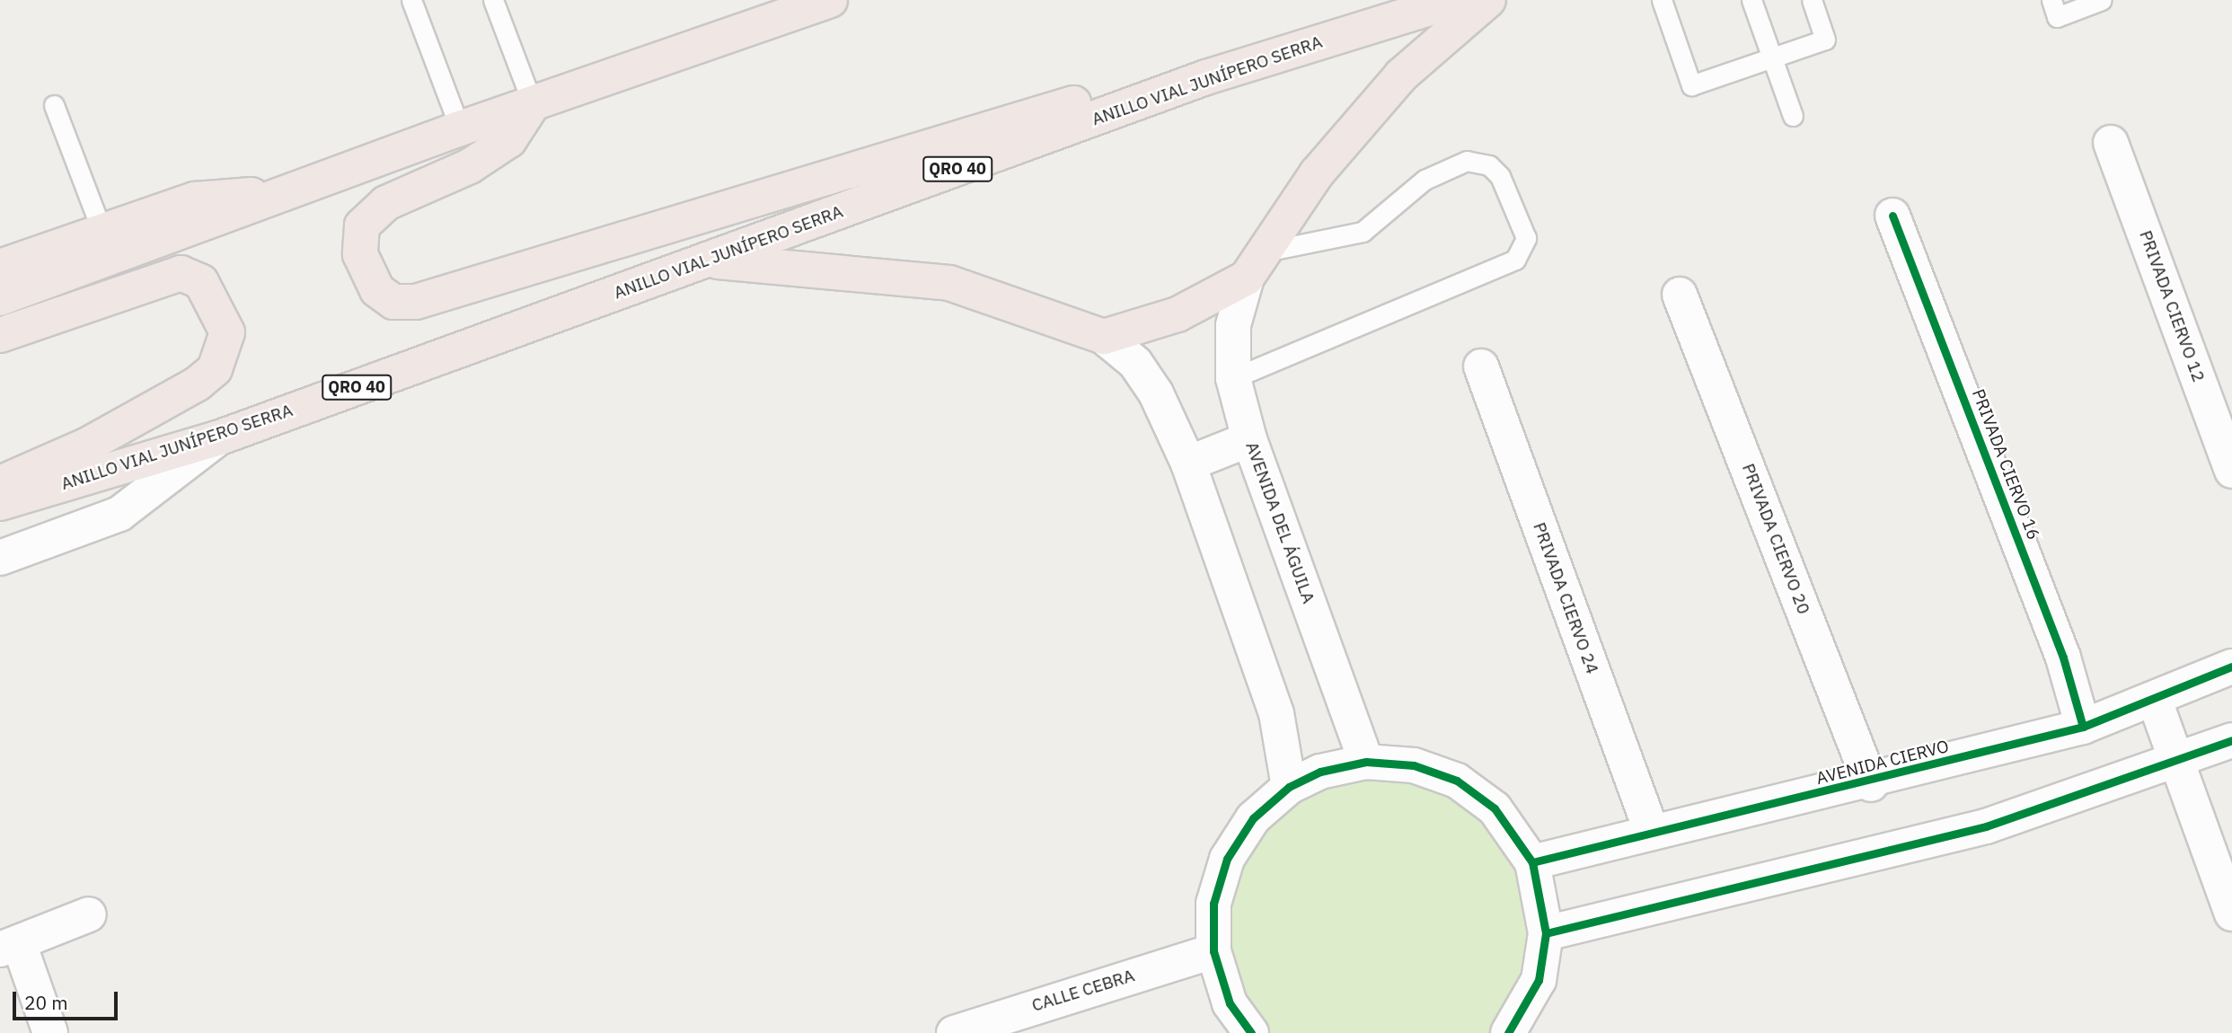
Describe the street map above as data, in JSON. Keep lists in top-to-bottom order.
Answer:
{
  "streets": {
    "highway": ["ANILLO VIAL JUNÍPERO SERRA", "QRO 40"],
    "street": [
      "PRIVADA CIERVO 12",
      "PRIVADA CIERVO 16",
      "AVENIDA DEL ÁGUILA",
      "PRIVADA CIERVO 20",
      "PRIVADA CIERVO 24",
      "AVENIDA CIERVO",
      "CALLE CEBRA"
    ]
  },
  "crossings": [
    ["PRIVADA CIERVO 16", "AVENIDA CIERVO"],
    ["PRIVADA CIERVO 20", "AVENIDA CIERVO"],
    ["PRIVADA CIERVO 24", "AVENIDA CIERVO"]
  ],
  "scale_bar": "20 m"
}
